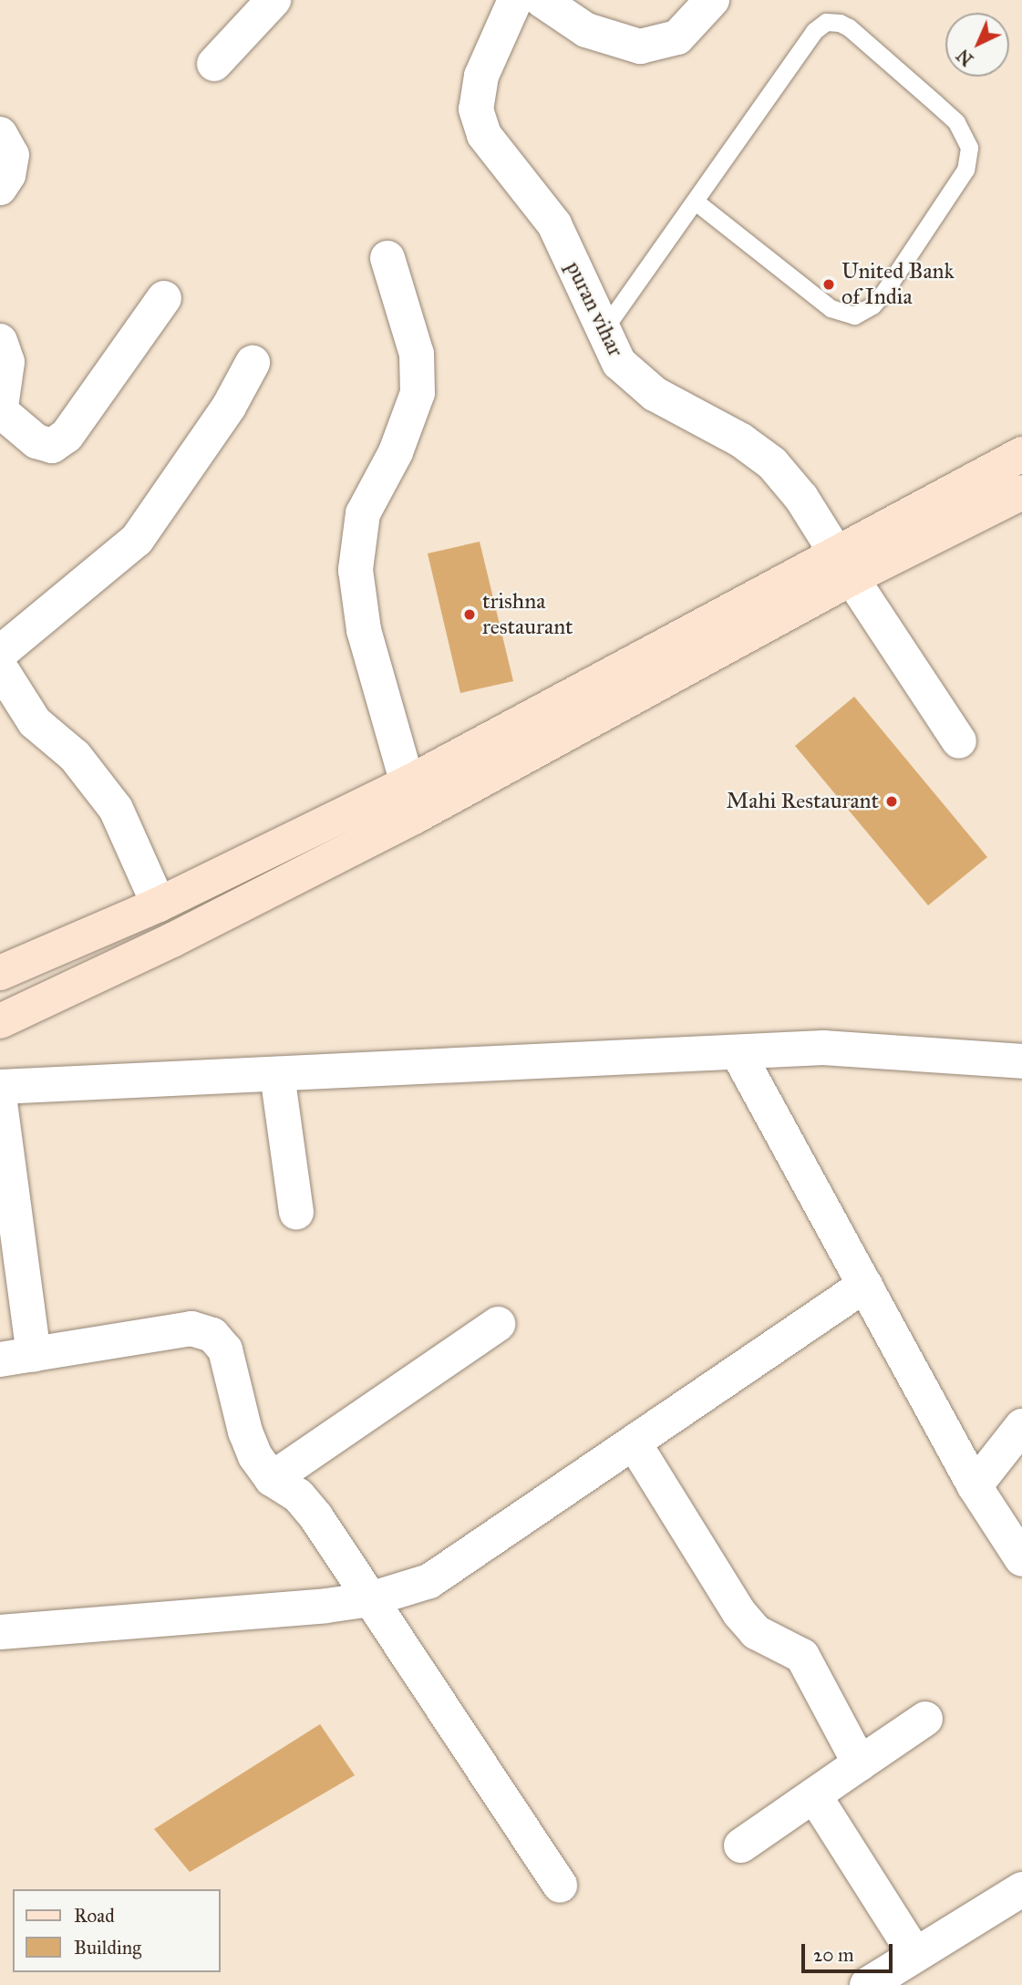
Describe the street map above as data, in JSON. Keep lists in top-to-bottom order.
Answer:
{
  "streets": {
    "street": ["puran vihar"]
  },
  "places": ["United Bank of India", "trishna restaurant", "Mahi Restaurant"],
  "legend": ["Road", "Building"],
  "scale_bar": "20 m",
  "north": "bottom left"
}
